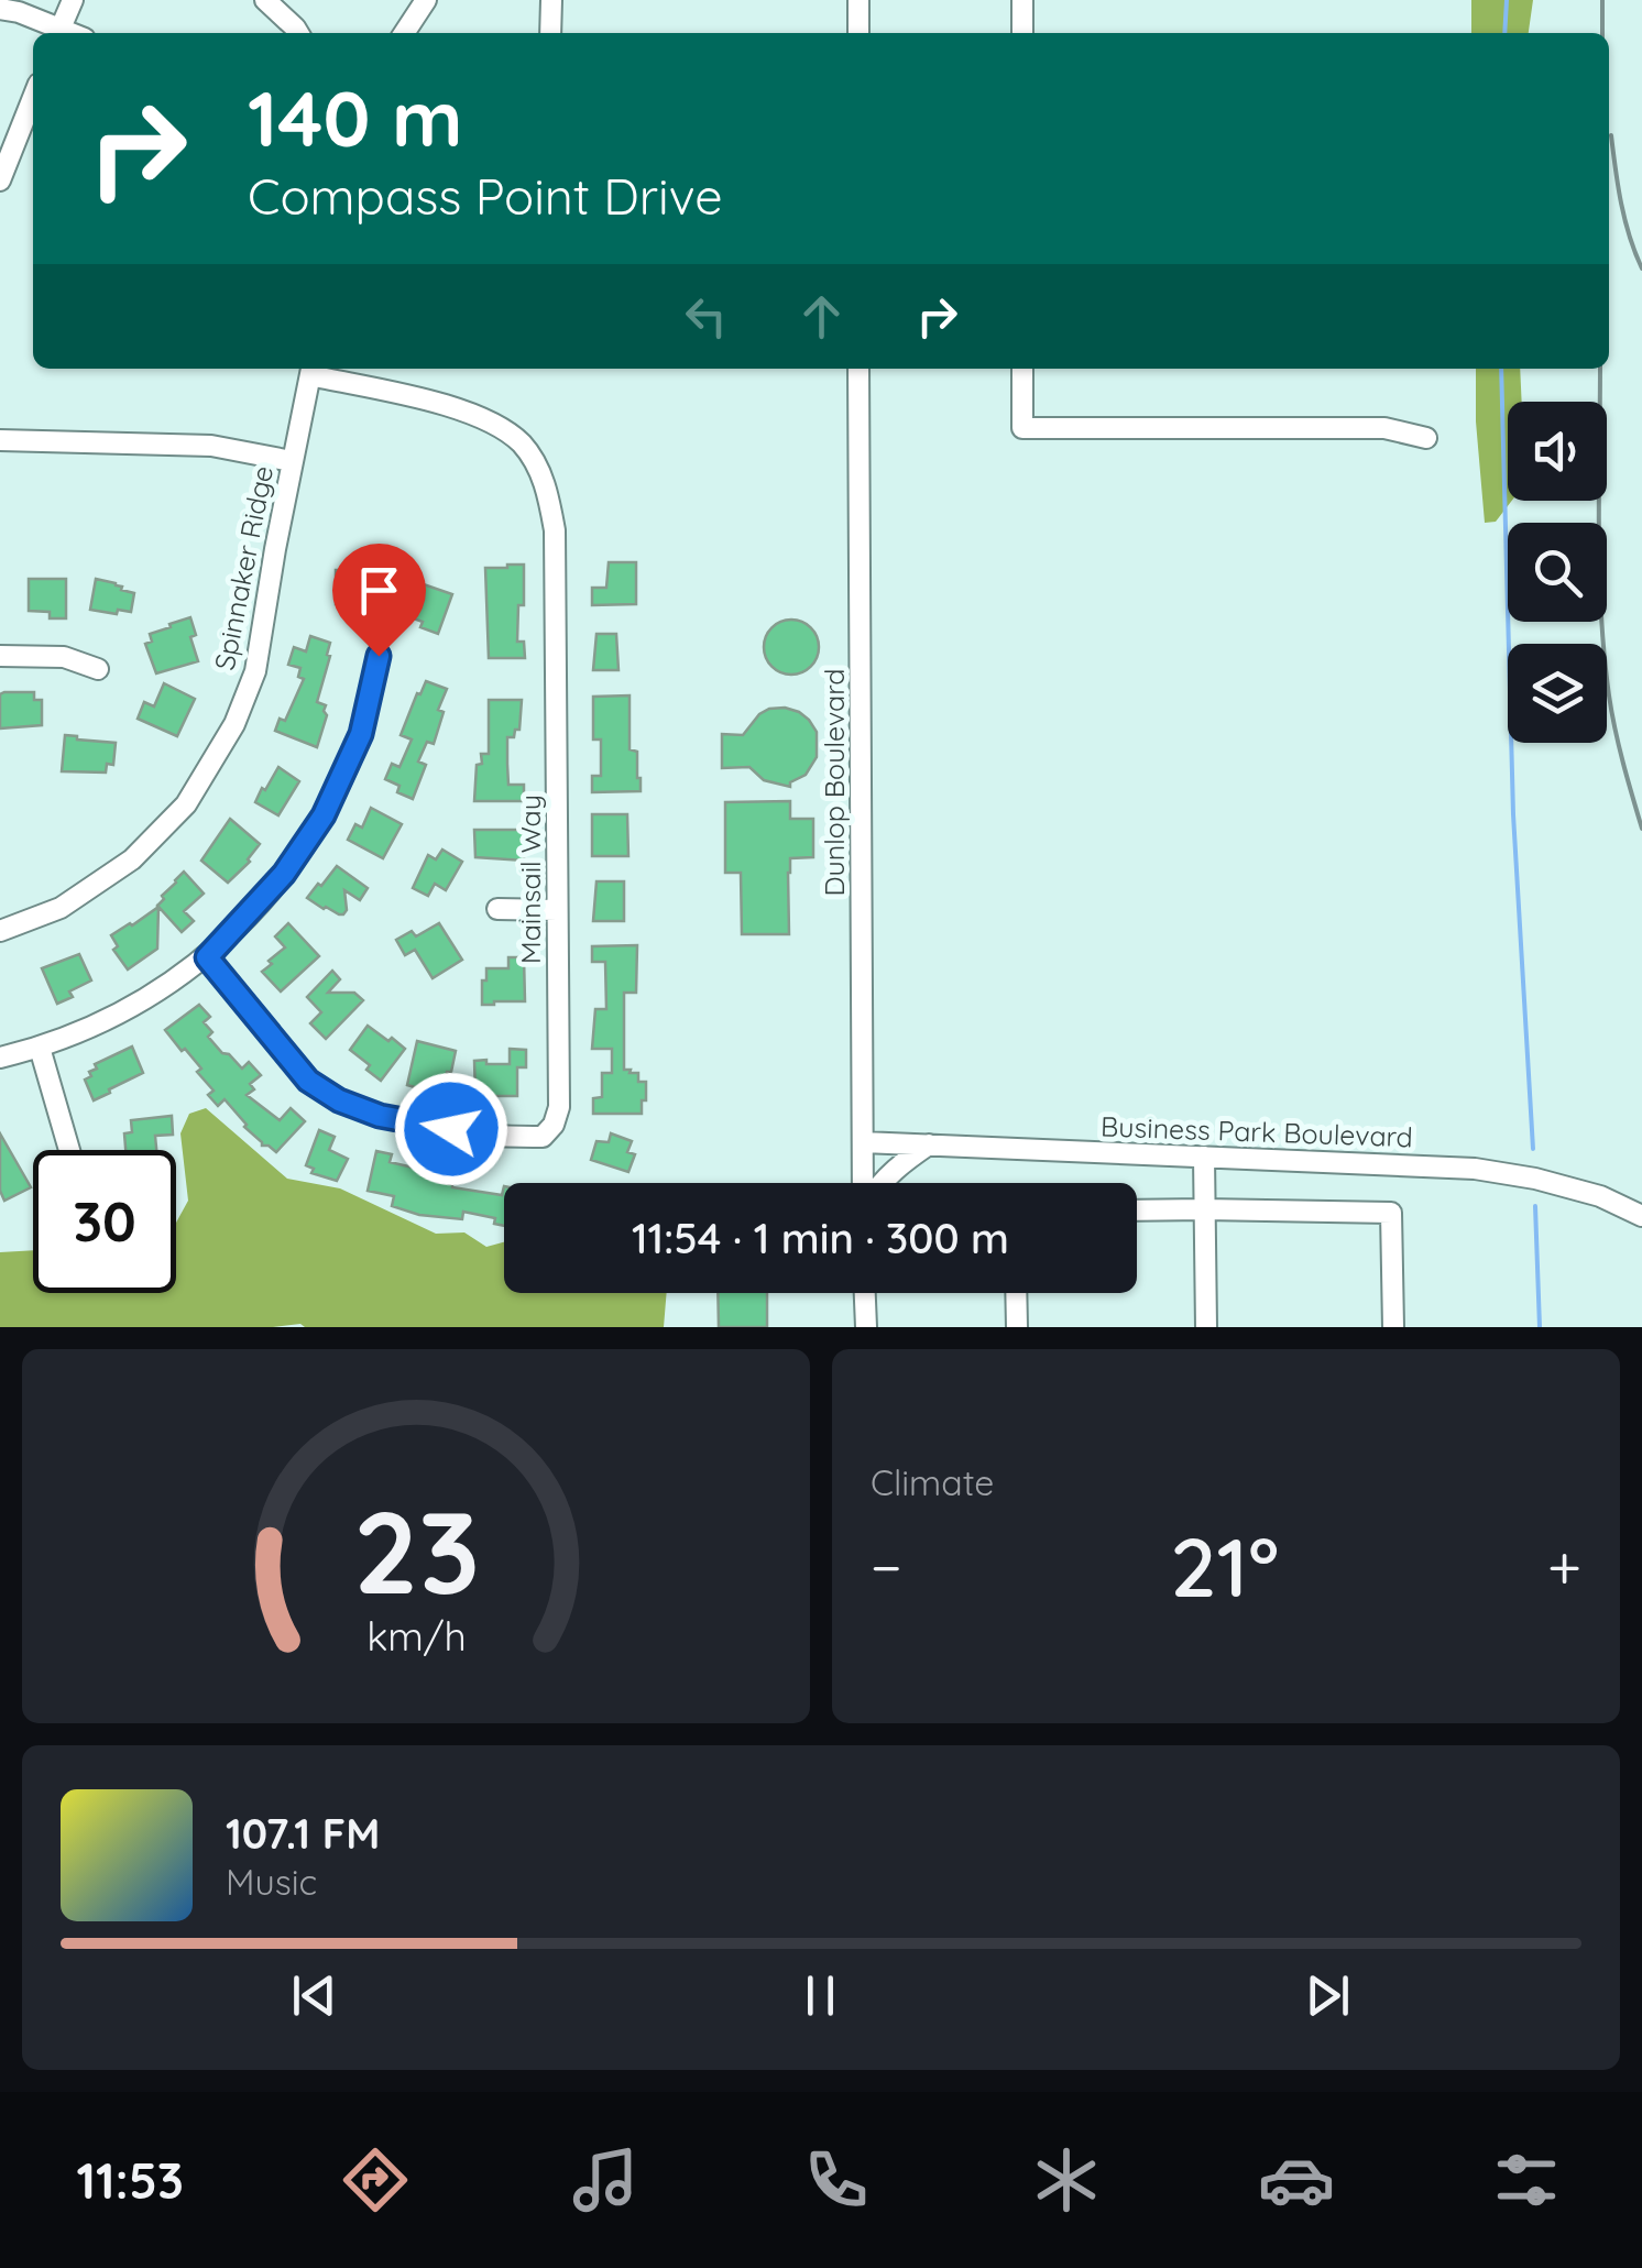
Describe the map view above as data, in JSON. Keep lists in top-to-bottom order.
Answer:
{
  "streets": {
    "street": [
      "Spinnaker Ridge",
      "Dunlop Boulevard",
      "Mainsail Way",
      "Business Park Boulevard"
    ]
  },
  "crossings": [
    ["Spinnaker Ridge", "Mainsail Way"],
    ["Dunlop Boulevard", "Business Park Boulevard"]
  ],
  "page": {
    "turn": ["140 m", "Compass Point Drive"],
    "limit": "30",
    "trip": "11:54 · 1 min · 300 m",
    "tile": "Climate",
    "heat": ["−", "21°", "+"],
    "song": ["107.1 FM", "Music"],
    "tabs": "11:53",
    "gauge": ["23", "km/h"]
  }
}
